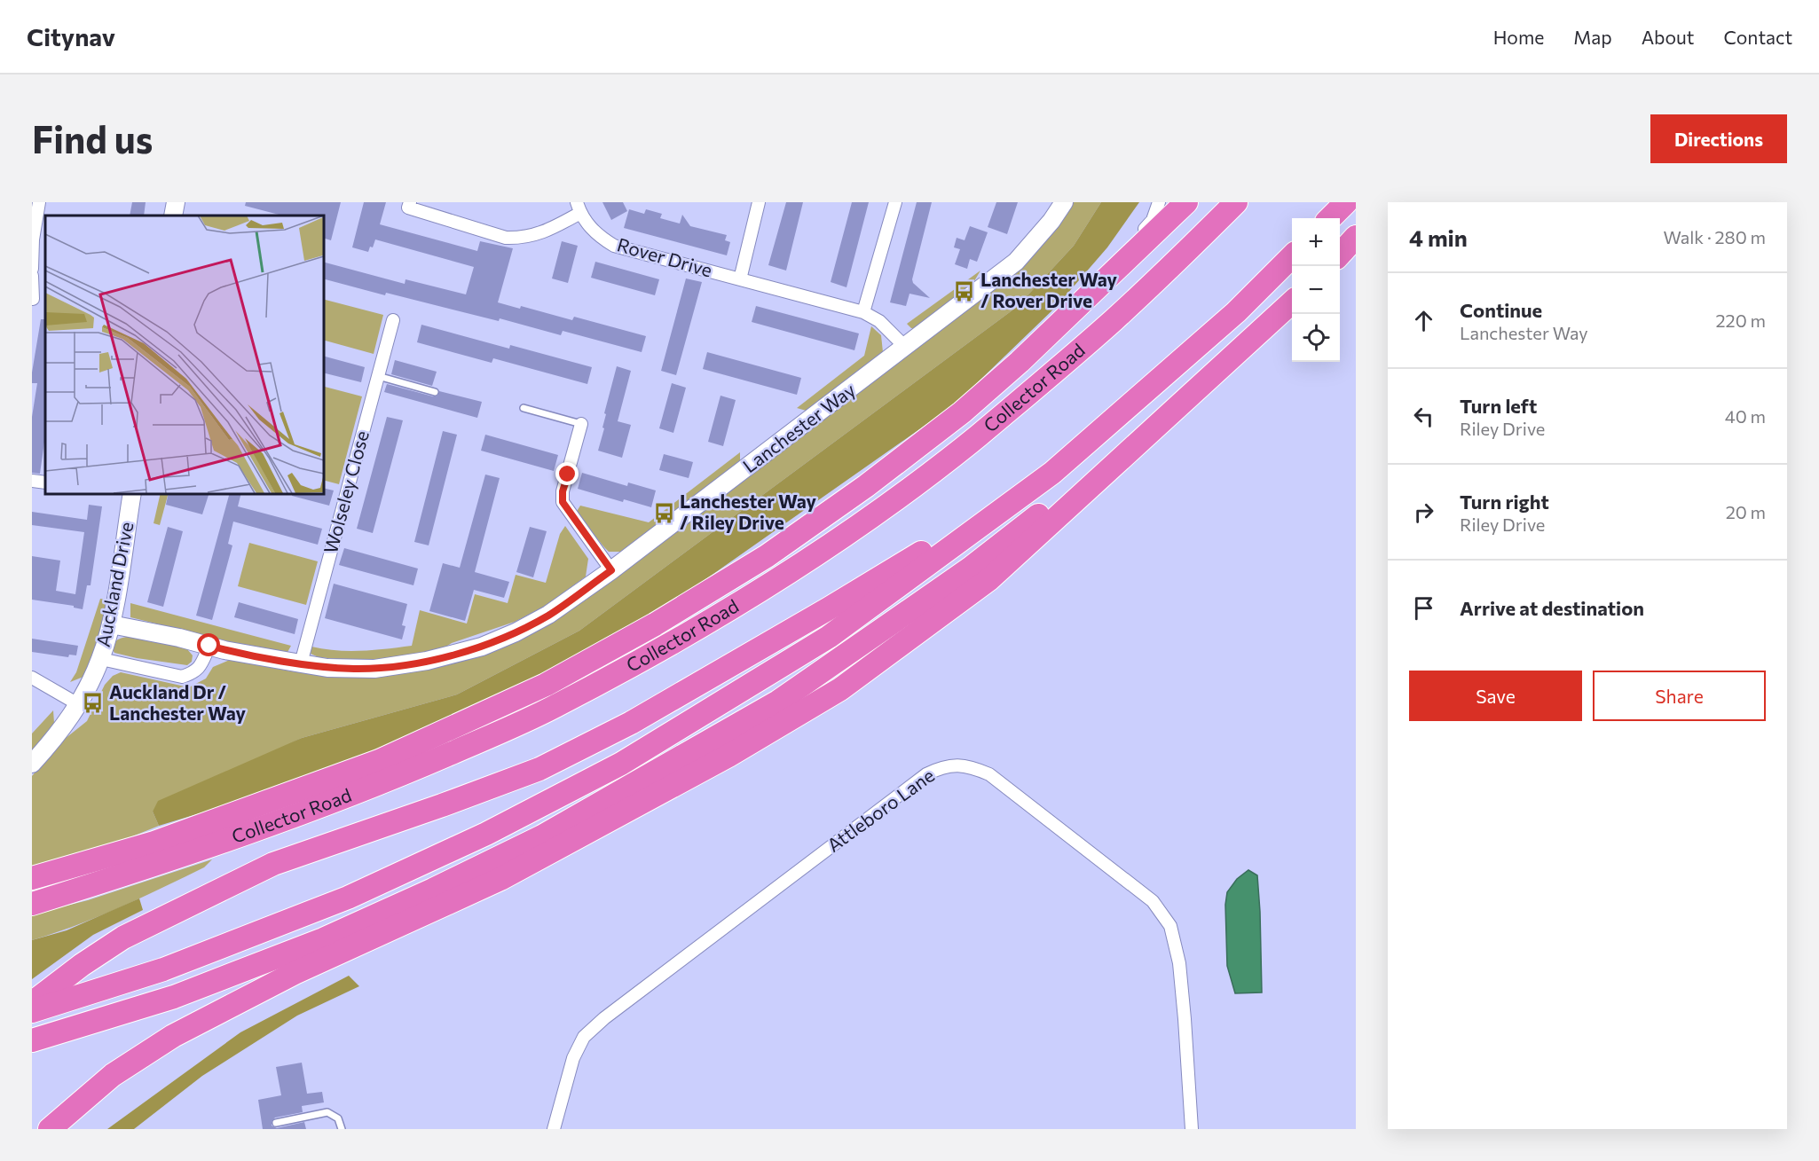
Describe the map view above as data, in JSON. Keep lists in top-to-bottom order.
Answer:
{
  "streets": {
    "highway": ["Collector Road"],
    "street": [
      "Rover Drive",
      "Lanchester Way",
      "Wolseley Close",
      "Auckland Drive",
      "Attleboro Lane"
    ]
  },
  "crossings": [
    ["Rover Drive", "Lanchester Way"],
    ["Lanchester Way", "Wolseley Close"],
    ["Lanchester Way", "Auckland Drive"]
  ],
  "places": {
    "bus stop": ["Lanchester Way / Rover Drive", "Lanchester Way / Riley Drive", "Auckland Dr / Lanchester Way"]
  },
  "page": {
    "header": "Citynav",
    "nav": [
      "Home",
      "Map",
      "About",
      "Contact"
    ],
    "buttons": [
      "Directions",
      ["Save", "Share"]
    ],
    "title": "Find us",
    "heading": ["4 min", "Walk · 280 m"],
    "map_buttons": ["+", "−"],
    "list": [
      ["Continue", "Lanchester Way", "220 m"],
      ["Turn left", "Riley Drive", "40 m"],
      ["Turn right", "Riley Drive", "20 m"],
      "Arrive at destination"
    ]
  }
}
